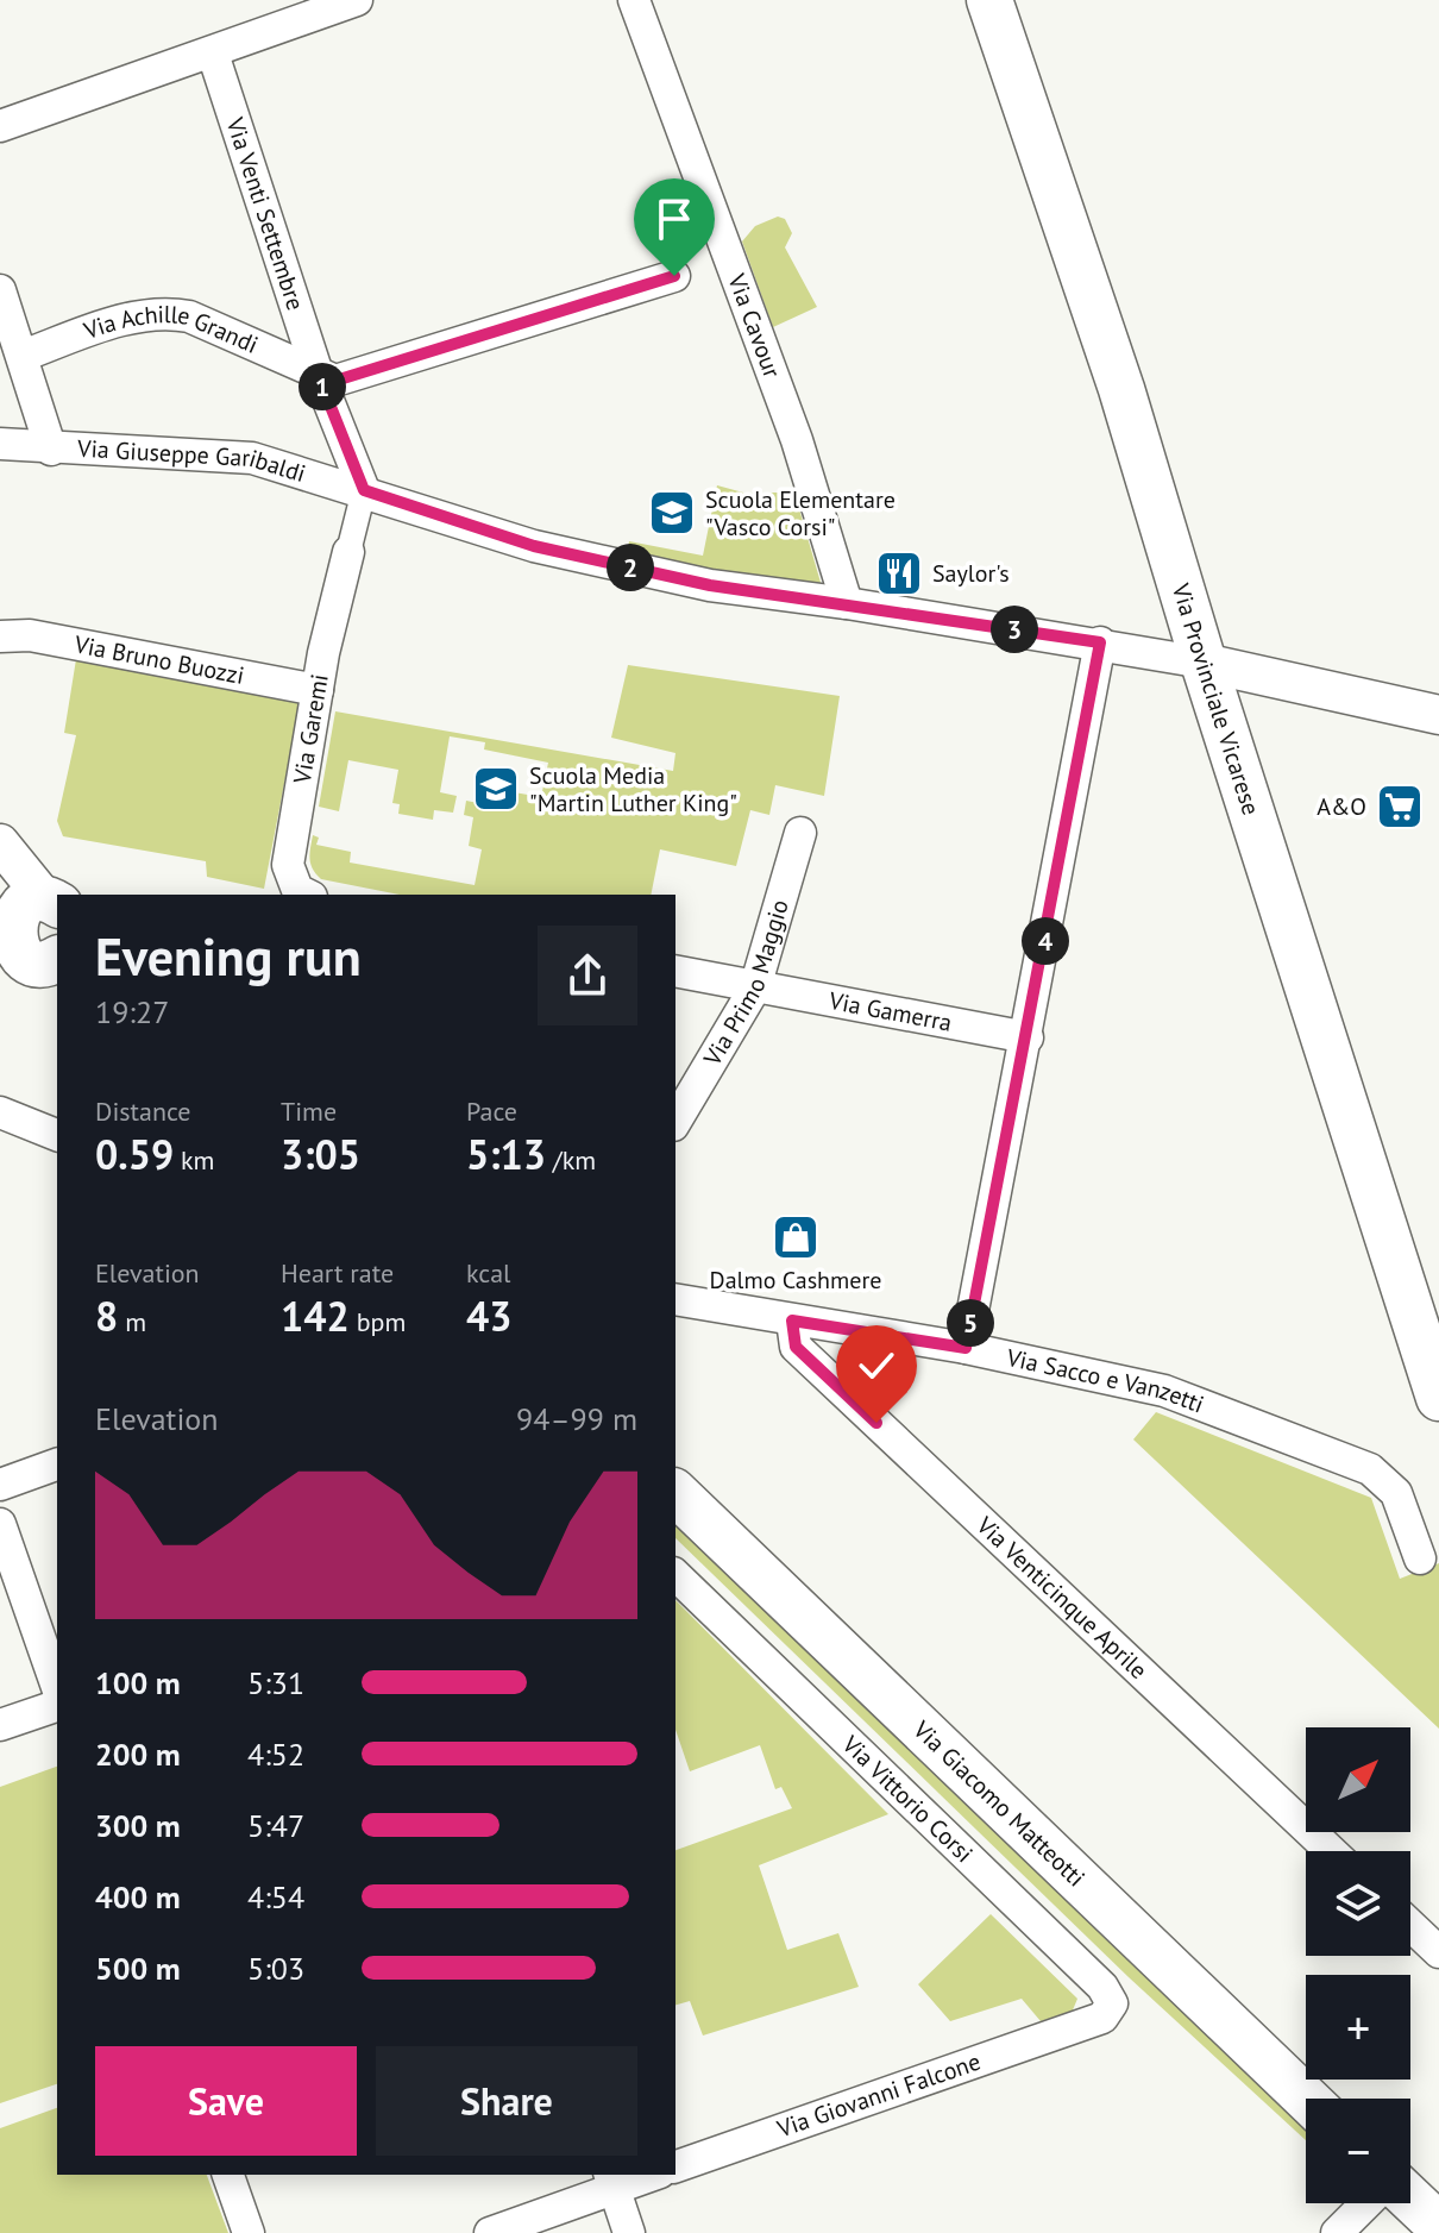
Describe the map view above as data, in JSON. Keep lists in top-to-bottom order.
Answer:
{
  "streets": {
    "main road": ["Via Provinciale Vicarese", "Via Giacomo Matteotti"],
    "street": [
      "Via Venti Settembre",
      "Via Cavour",
      "Via Achille Grandi",
      "Via Giuseppe Garibaldi",
      "Via Bruno Buozzi",
      "Via Garemi",
      "Via Primo Maggio",
      "Via Gamerra",
      "Via Sacco e Vanzetti",
      "Via Venticinque Aprile",
      "Via Vittorio Corsi",
      "Via Giovanni Falcone"
    ]
  },
  "crossings": [
    ["Via Venti Settembre", "Via Achille Grandi"],
    ["Via Cavour", "Via Giuseppe Garibaldi"],
    ["Via Giuseppe Garibaldi", "Via Provinciale Vicarese"],
    ["Via Bruno Buozzi", "Via Garemi"],
    ["Via Primo Maggio", "Via Gamerra"],
    ["Via Sacco e Vanzetti", "Via Venticinque Aprile"],
    ["Via Vittorio Corsi", "Via Giovanni Falcone"]
  ],
  "places": {
    "school or university": ["Scuola Elementare \"Vasco Corsi\"", "Scuola Media \"Martin Luther King\""],
    "restaurant": ["Saylor's"],
    "supermarket": ["A&O"],
    "shop": ["Dalmo Cashmere"]
  },
  "north": "top right",
  "page": {
    "pins": [
      "1",
      "2",
      "3",
      "4",
      "5"
    ],
    "heading": ["Evening run", "19:27"],
    "stats": [
      ["Distance", "0.59 km"],
      ["Time", "3:05"],
      ["Pace", "5:13 /km"],
      ["Elevation", "8 m"],
      ["Heart rate", "142 bpm"],
      ["kcal", "43"]
    ],
    "chart": ["Elevation", "94–99 m"],
    "list": [
      {
        "name": "100 m",
        "note": "5:31"
      },
      {
        "name": "200 m",
        "note": "4:52"
      },
      {
        "name": "300 m",
        "note": "5:47"
      },
      {
        "name": "400 m",
        "note": "4:54"
      },
      {
        "name": "500 m",
        "note": "5:03"
      }
    ],
    "map_buttons": ["+", "−"],
    "buttons": ["Save", "Share"]
  }
}
